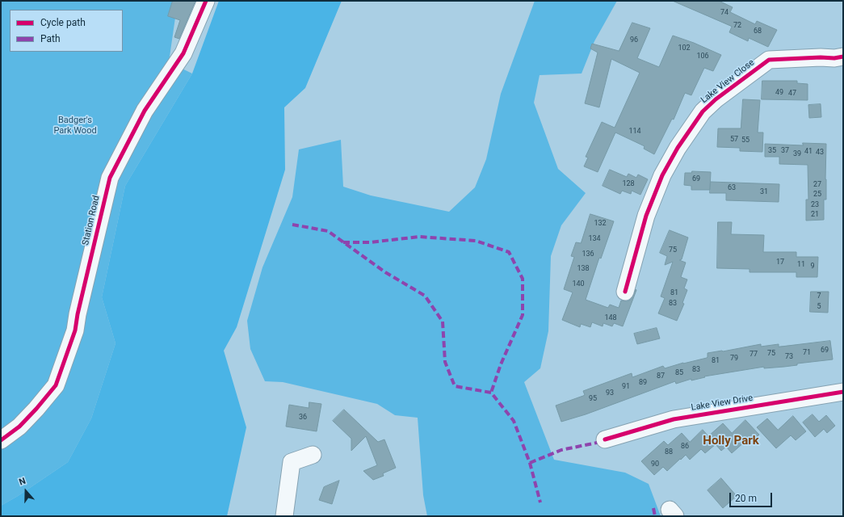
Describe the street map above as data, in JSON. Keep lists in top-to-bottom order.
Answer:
{
  "streets": {
    "street": ["Lake View Close", "Station Road", "Lake View Drive"]
  },
  "districts": ["Holly Park"],
  "parks": ["Badger's Park Wood"],
  "house_numbers": [
    "74",
    "72",
    "68",
    "96",
    "102",
    "106",
    "49",
    "47",
    "114",
    "57",
    "55",
    "35",
    "37",
    "41",
    "43",
    "39",
    "69",
    "128",
    "27",
    "63",
    "31",
    "25",
    "23",
    "21",
    "132",
    "134",
    "75",
    "136",
    "17",
    "11",
    "9",
    "138",
    "140",
    "81",
    "7",
    "83",
    "5",
    "148",
    "69",
    "71",
    "75",
    "77",
    "73",
    "79",
    "81",
    "83",
    "85",
    "87",
    "89",
    "91",
    "93",
    "95",
    "36",
    "86",
    "88",
    "90"
  ],
  "legend": ["Cycle path", "Path"],
  "scale_bar": "20 m",
  "north": "top"
}
